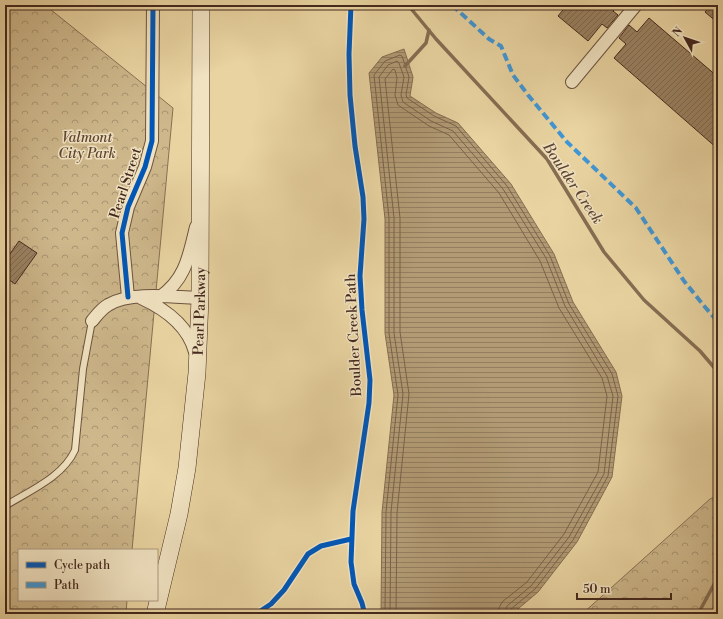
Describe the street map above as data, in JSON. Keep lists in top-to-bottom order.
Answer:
{
  "streets": {
    "main road": ["Pearl Parkway"],
    "street": ["Pearl Street"],
    "cycle path": ["Boulder Creek Path"]
  },
  "water": ["Boulder Creek"],
  "parks": ["Valmont City Park"],
  "legend": ["Cycle path", "Path"],
  "scale_bar": "50 m",
  "north": "top left"
}
